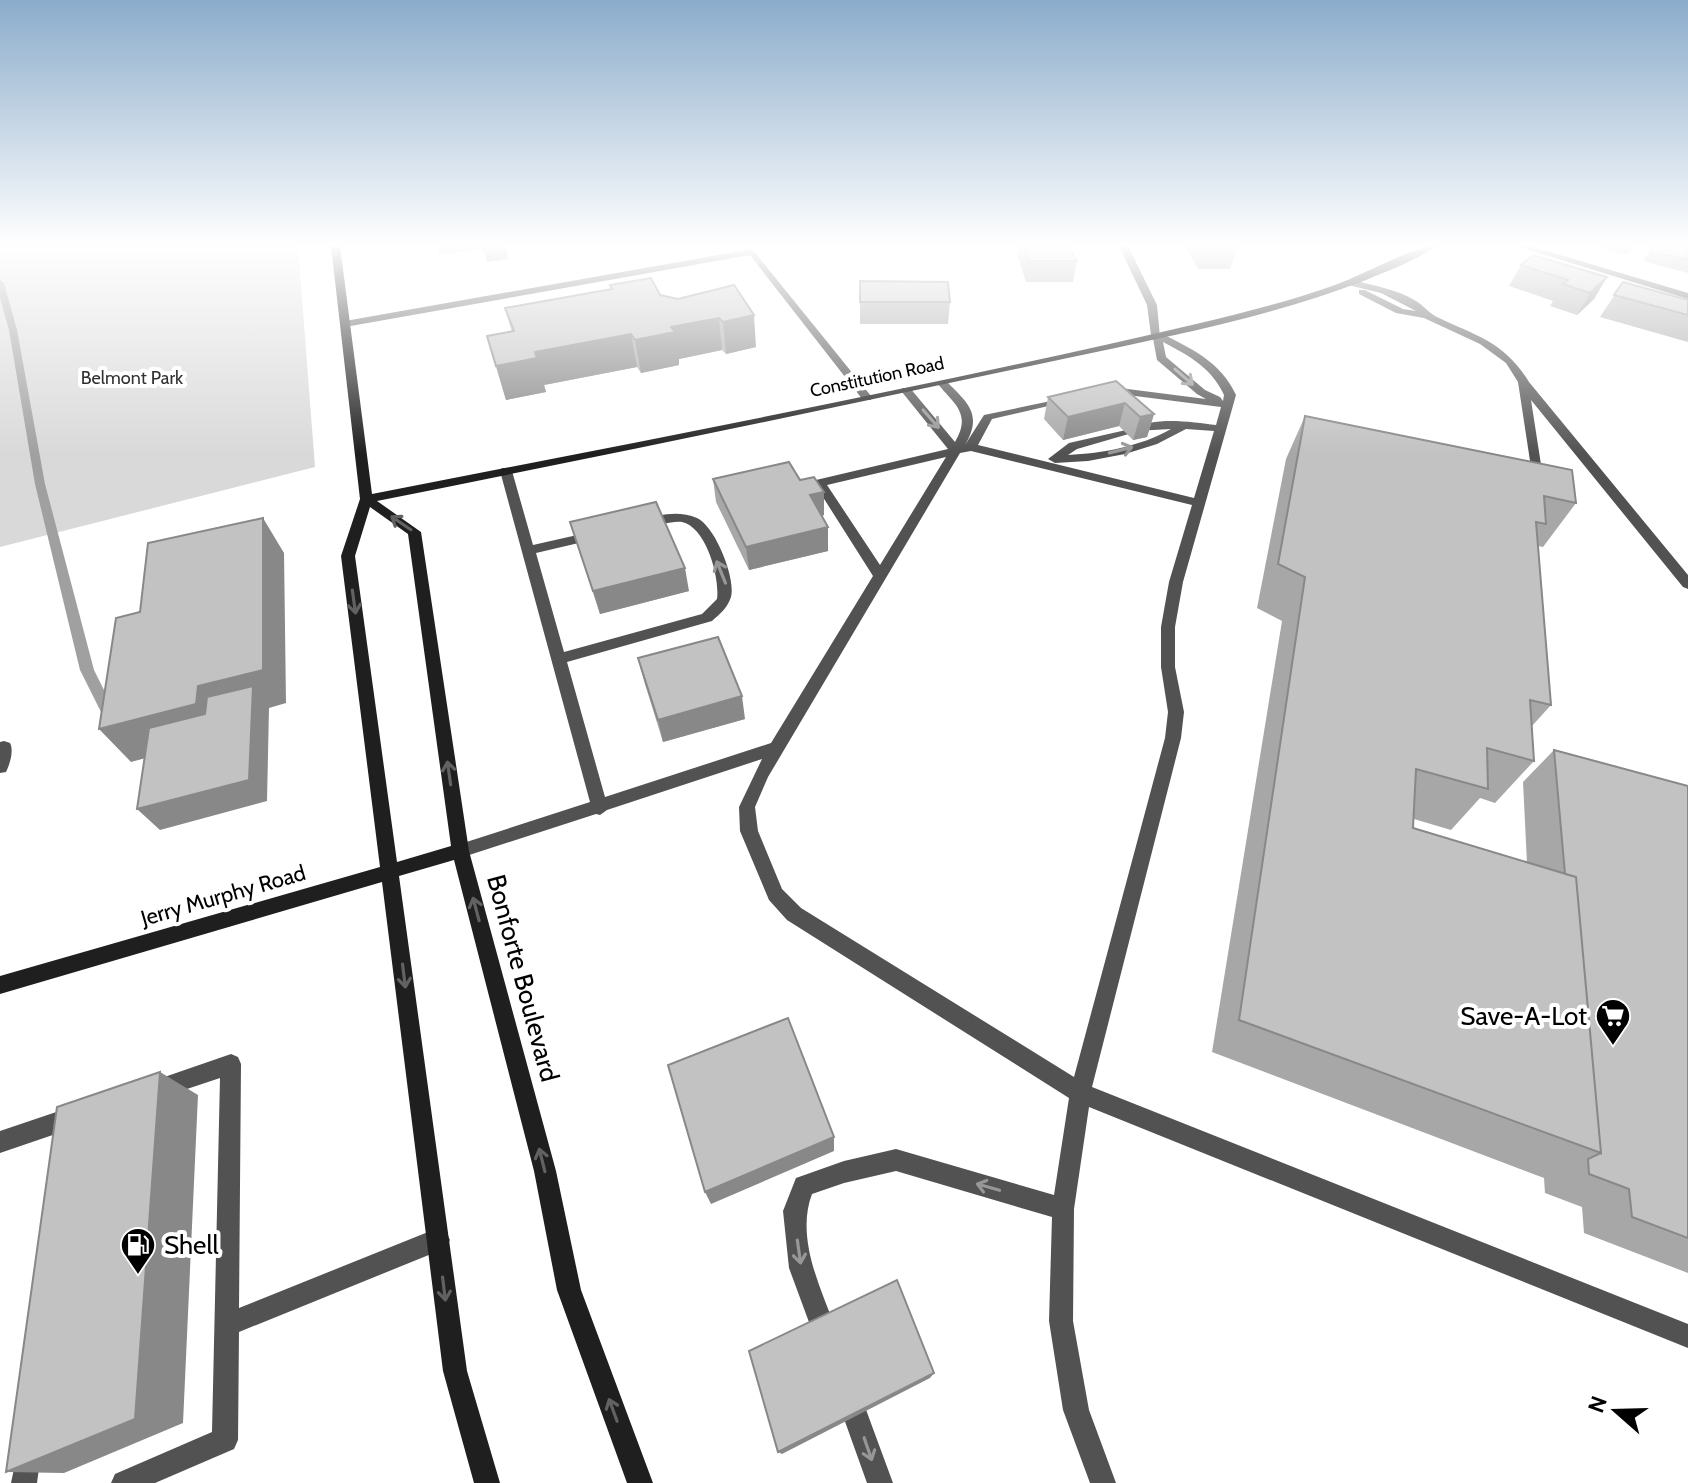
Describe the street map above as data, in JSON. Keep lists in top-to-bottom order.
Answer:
{
  "streets": {
    "main road": ["Constitution Road", "Jerry Murphy Road", "Bonforte Boulevard"]
  },
  "crossings": [
    ["Constitution Road", "Bonforte Boulevard"],
    ["Jerry Murphy Road", "Bonforte Boulevard"]
  ],
  "parks": ["Belmont Park"],
  "places": {
    "supermarket": ["Save-A-Lot"],
    "fuel station": ["Shell"]
  },
  "north": "left"
}
